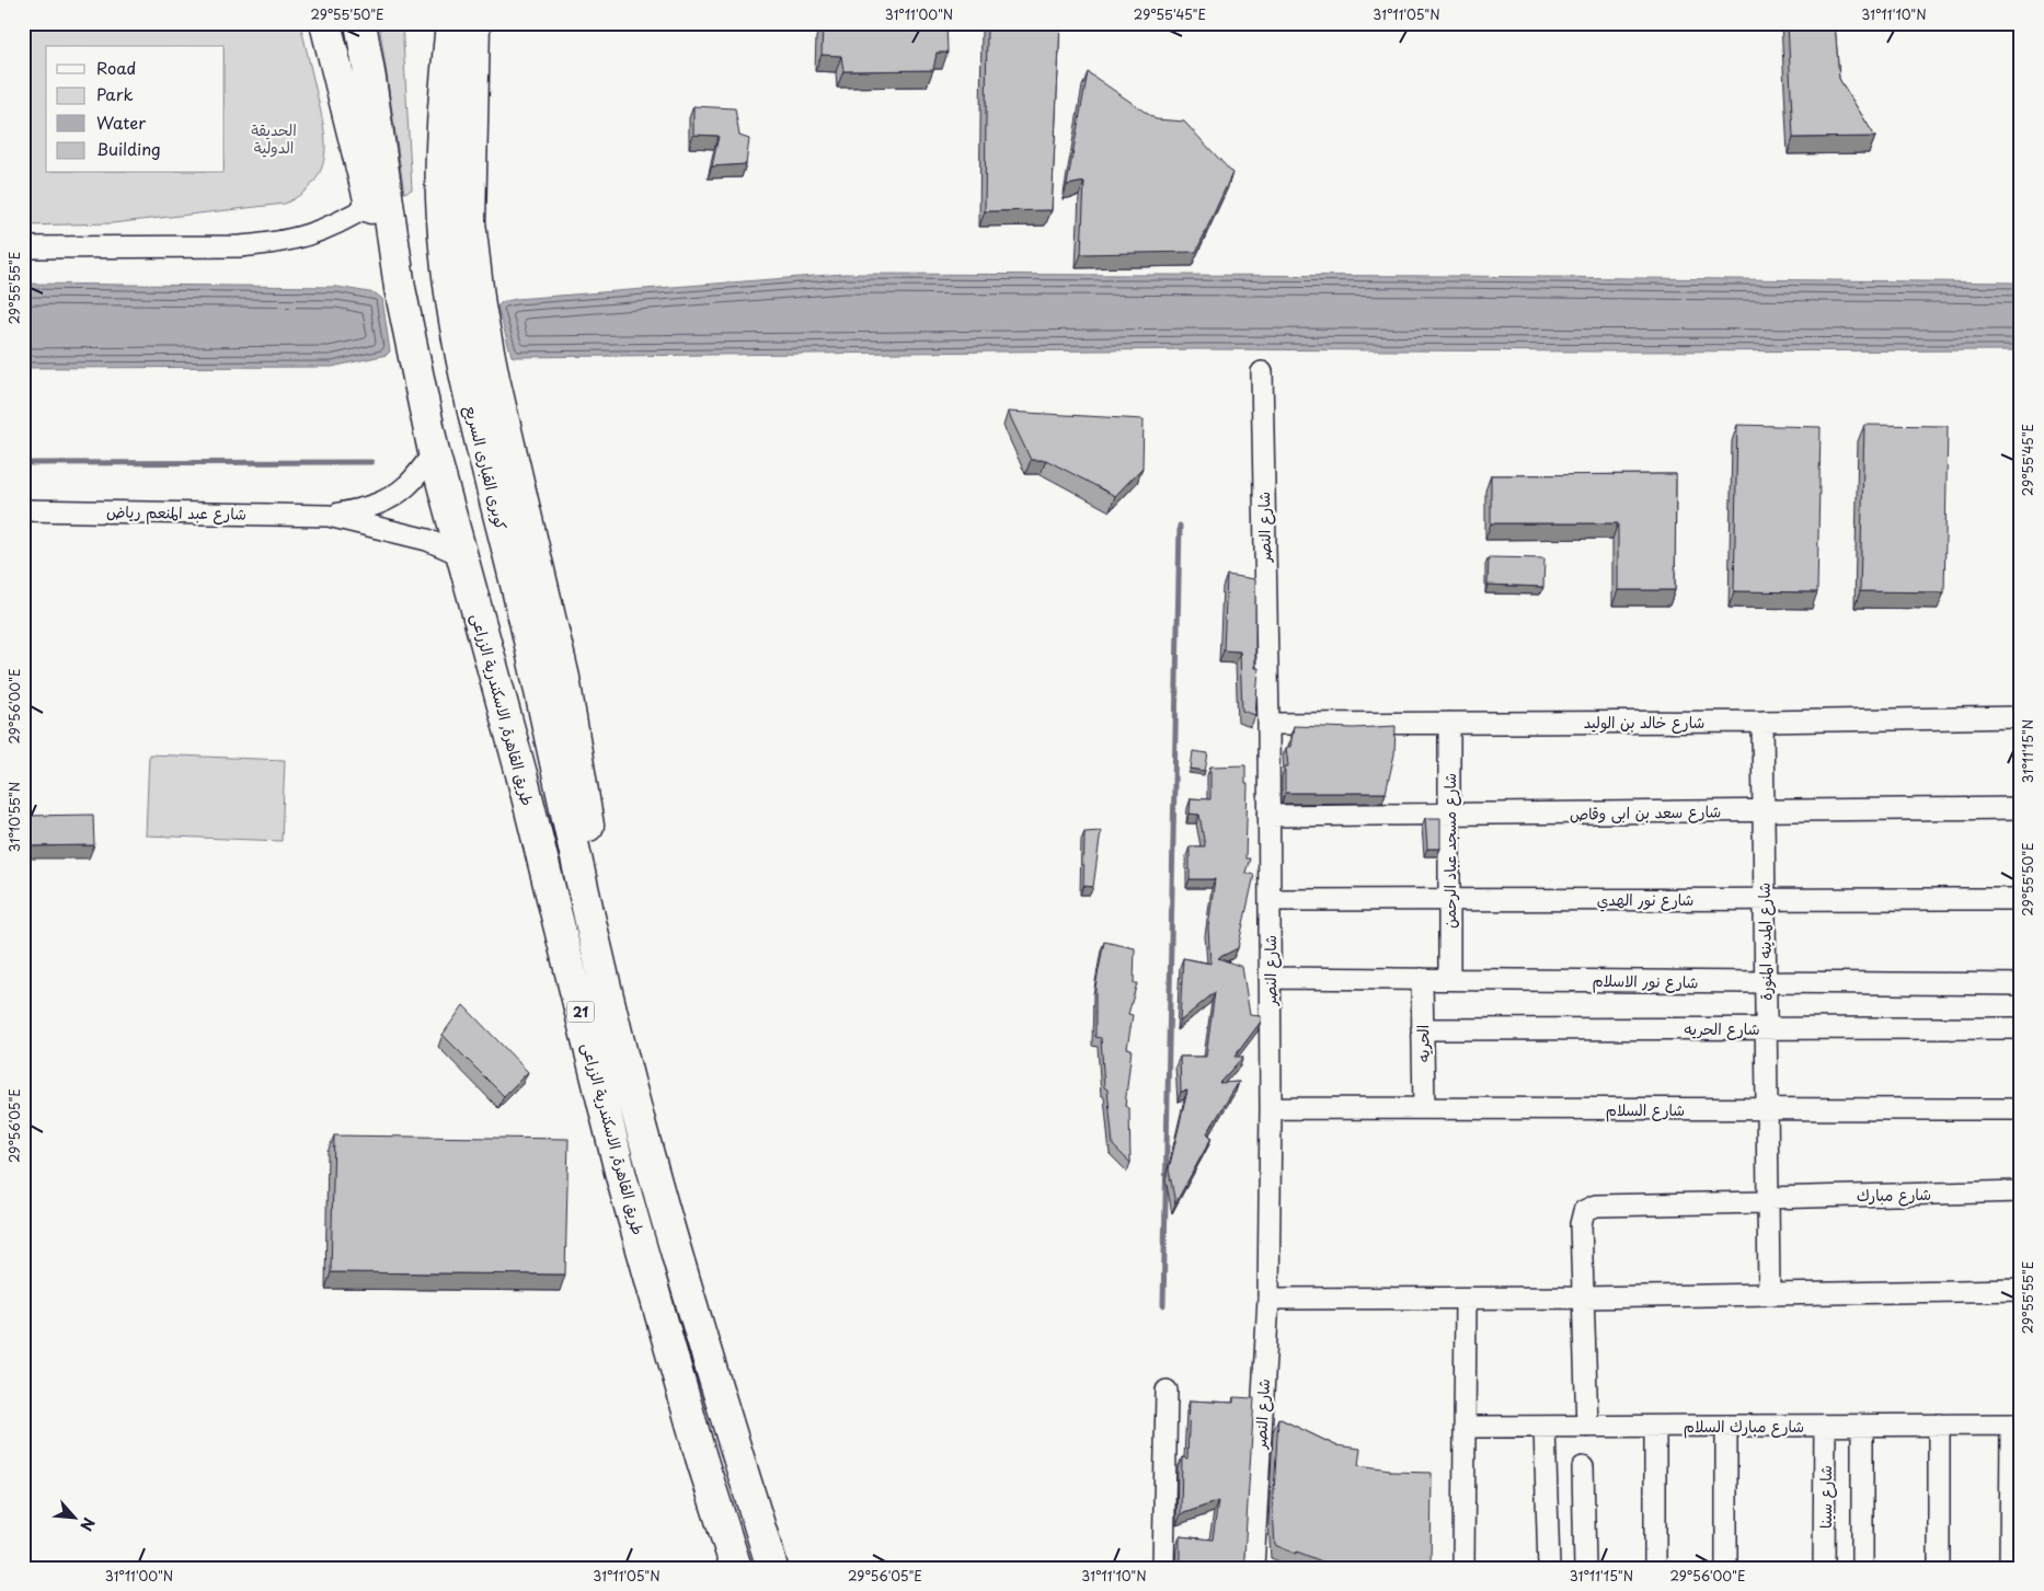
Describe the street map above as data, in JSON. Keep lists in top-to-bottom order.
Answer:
{
  "streets": {
    "highway": ["كوبرى القبارى السريع", "طريق القاهرة, الاسكندرية الزراعى", "21"],
    "street": [
      "شارع عبد المنعم رياض",
      "شارع النصر",
      "شارع خالد بن الوليد",
      "شارع سعد بن ابى وقاص",
      "شارع مسجد عباد الرحمن",
      "شارع نور الهدي",
      "شارع المدينه المنورة",
      "شارع نور الاسلام",
      "شارع الحريه",
      "الحريه",
      "شارع السلام",
      "شارع مبارك",
      "شارع مبارك السلام",
      "شارع سينا"
    ]
  },
  "crossings": [
    ["كوبرى القبارى السريع", "طريق القاهرة, الاسكندرية الزراعى"],
    ["شارع عبد المنعم رياض", "طريق القاهرة, الاسكندرية الزراعى"],
    ["شارع النصر", "شارع خالد بن الوليد"],
    ["شارع النصر", "شارع سعد بن ابى وقاص"],
    ["شارع النصر", "شارع نور الهدي"],
    ["شارع النصر", "شارع نور الاسلام"],
    ["شارع النصر", "شارع السلام"],
    ["شارع خالد بن الوليد", "شارع مسجد عباد الرحمن"],
    ["شارع خالد بن الوليد", "شارع المدينه المنورة"],
    ["شارع سعد بن ابى وقاص", "شارع مسجد عباد الرحمن"],
    ["شارع سعد بن ابى وقاص", "شارع المدينه المنورة"],
    ["شارع مسجد عباد الرحمن", "شارع نور الهدي"],
    ["شارع مسجد عباد الرحمن", "شارع نور الاسلام"],
    ["شارع نور الهدي", "شارع المدينه المنورة"],
    ["شارع المدينه المنورة", "شارع نور الاسلام"],
    ["شارع المدينه المنورة", "شارع الحريه"],
    ["شارع المدينه المنورة", "شارع السلام"],
    ["شارع المدينه المنورة", "شارع مبارك"],
    ["شارع نور الاسلام", "الحريه"],
    ["شارع الحريه", "الحريه"],
    ["الحريه", "شارع السلام"],
    ["شارع مبارك السلام", "شارع سينا"]
  ],
  "parks": ["الحديقة الدولية"],
  "legend": [
    "Road",
    "Park",
    "Water",
    "Building"
  ],
  "north": "bottom right",
  "coordinates": [
    "29°55'50\"E",
    "31°11'00\"N",
    "29°55'45\"E",
    "31°11'05\"N",
    "31°11'10\"N",
    "29°55'55\"E",
    "29°56'00\"E",
    "31°11'15\"N",
    "31°10'55\"N",
    "29°56'05\"E"
  ]
}
